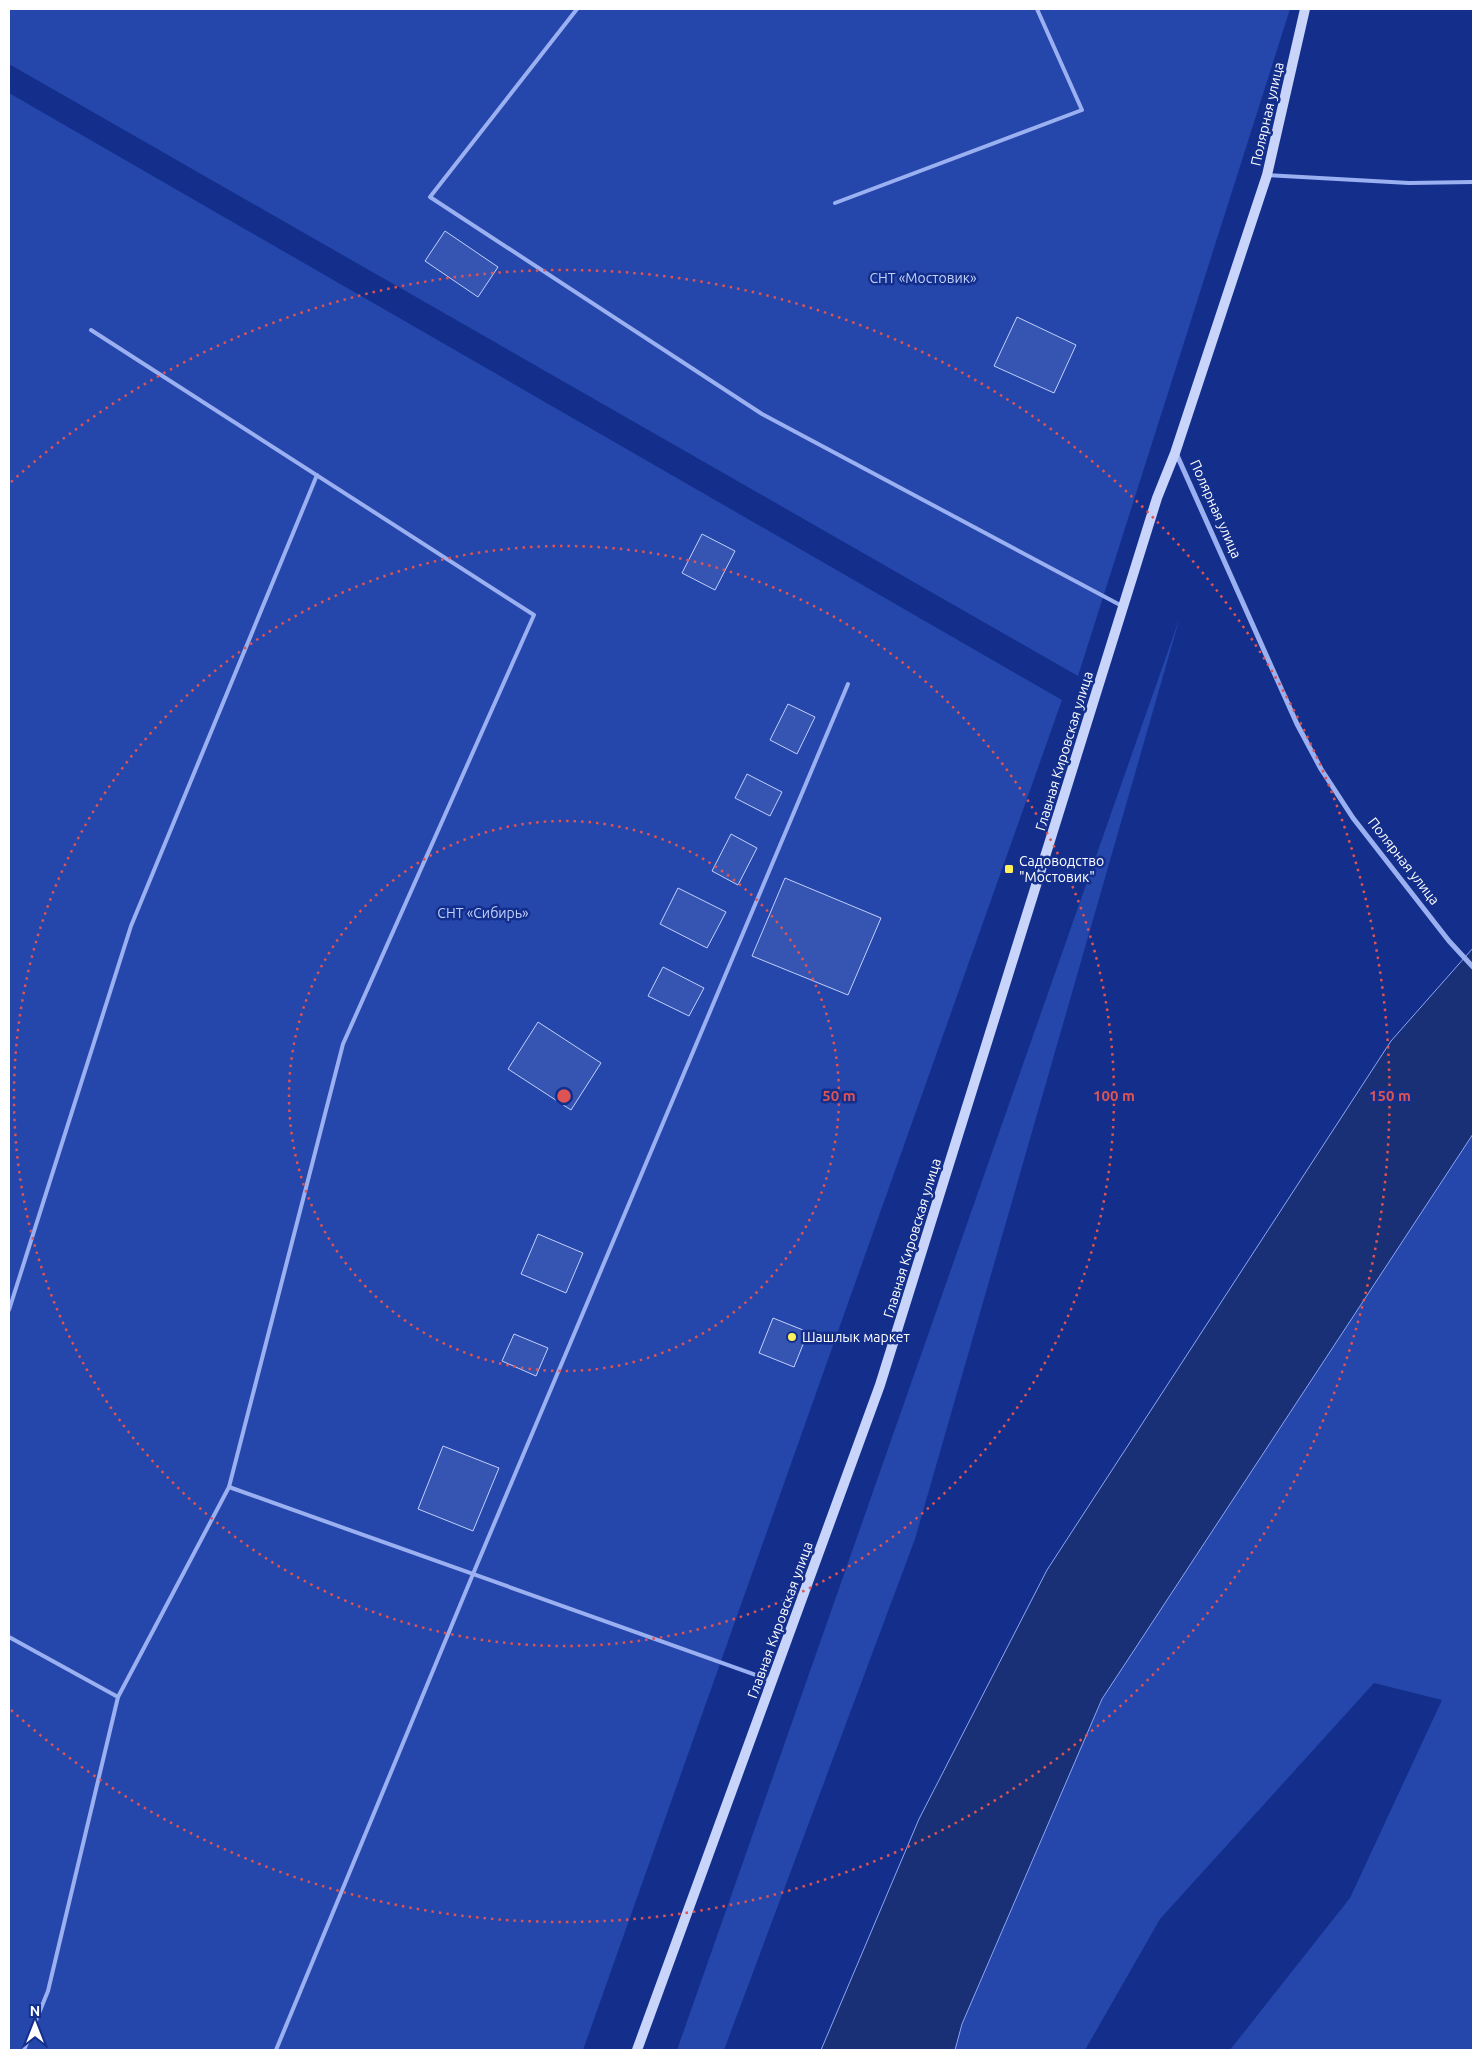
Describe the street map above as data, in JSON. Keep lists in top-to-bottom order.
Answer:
{
  "streets": {
    "main road": ["Полярная улица", "Главная Кировская улица"]
  },
  "crossings": [
    ["Полярная улица", "Главная Кировская улица"]
  ],
  "parks": ["СНТ «Мостовик»", "СНТ «Сибирь»"],
  "places": {
    "transit": ["Садоводство \"Мостовик\""],
    "other": ["Шашлык маркет"]
  },
  "north": "top",
  "rings": ["50 m", "100 m", "150 m"]
}
